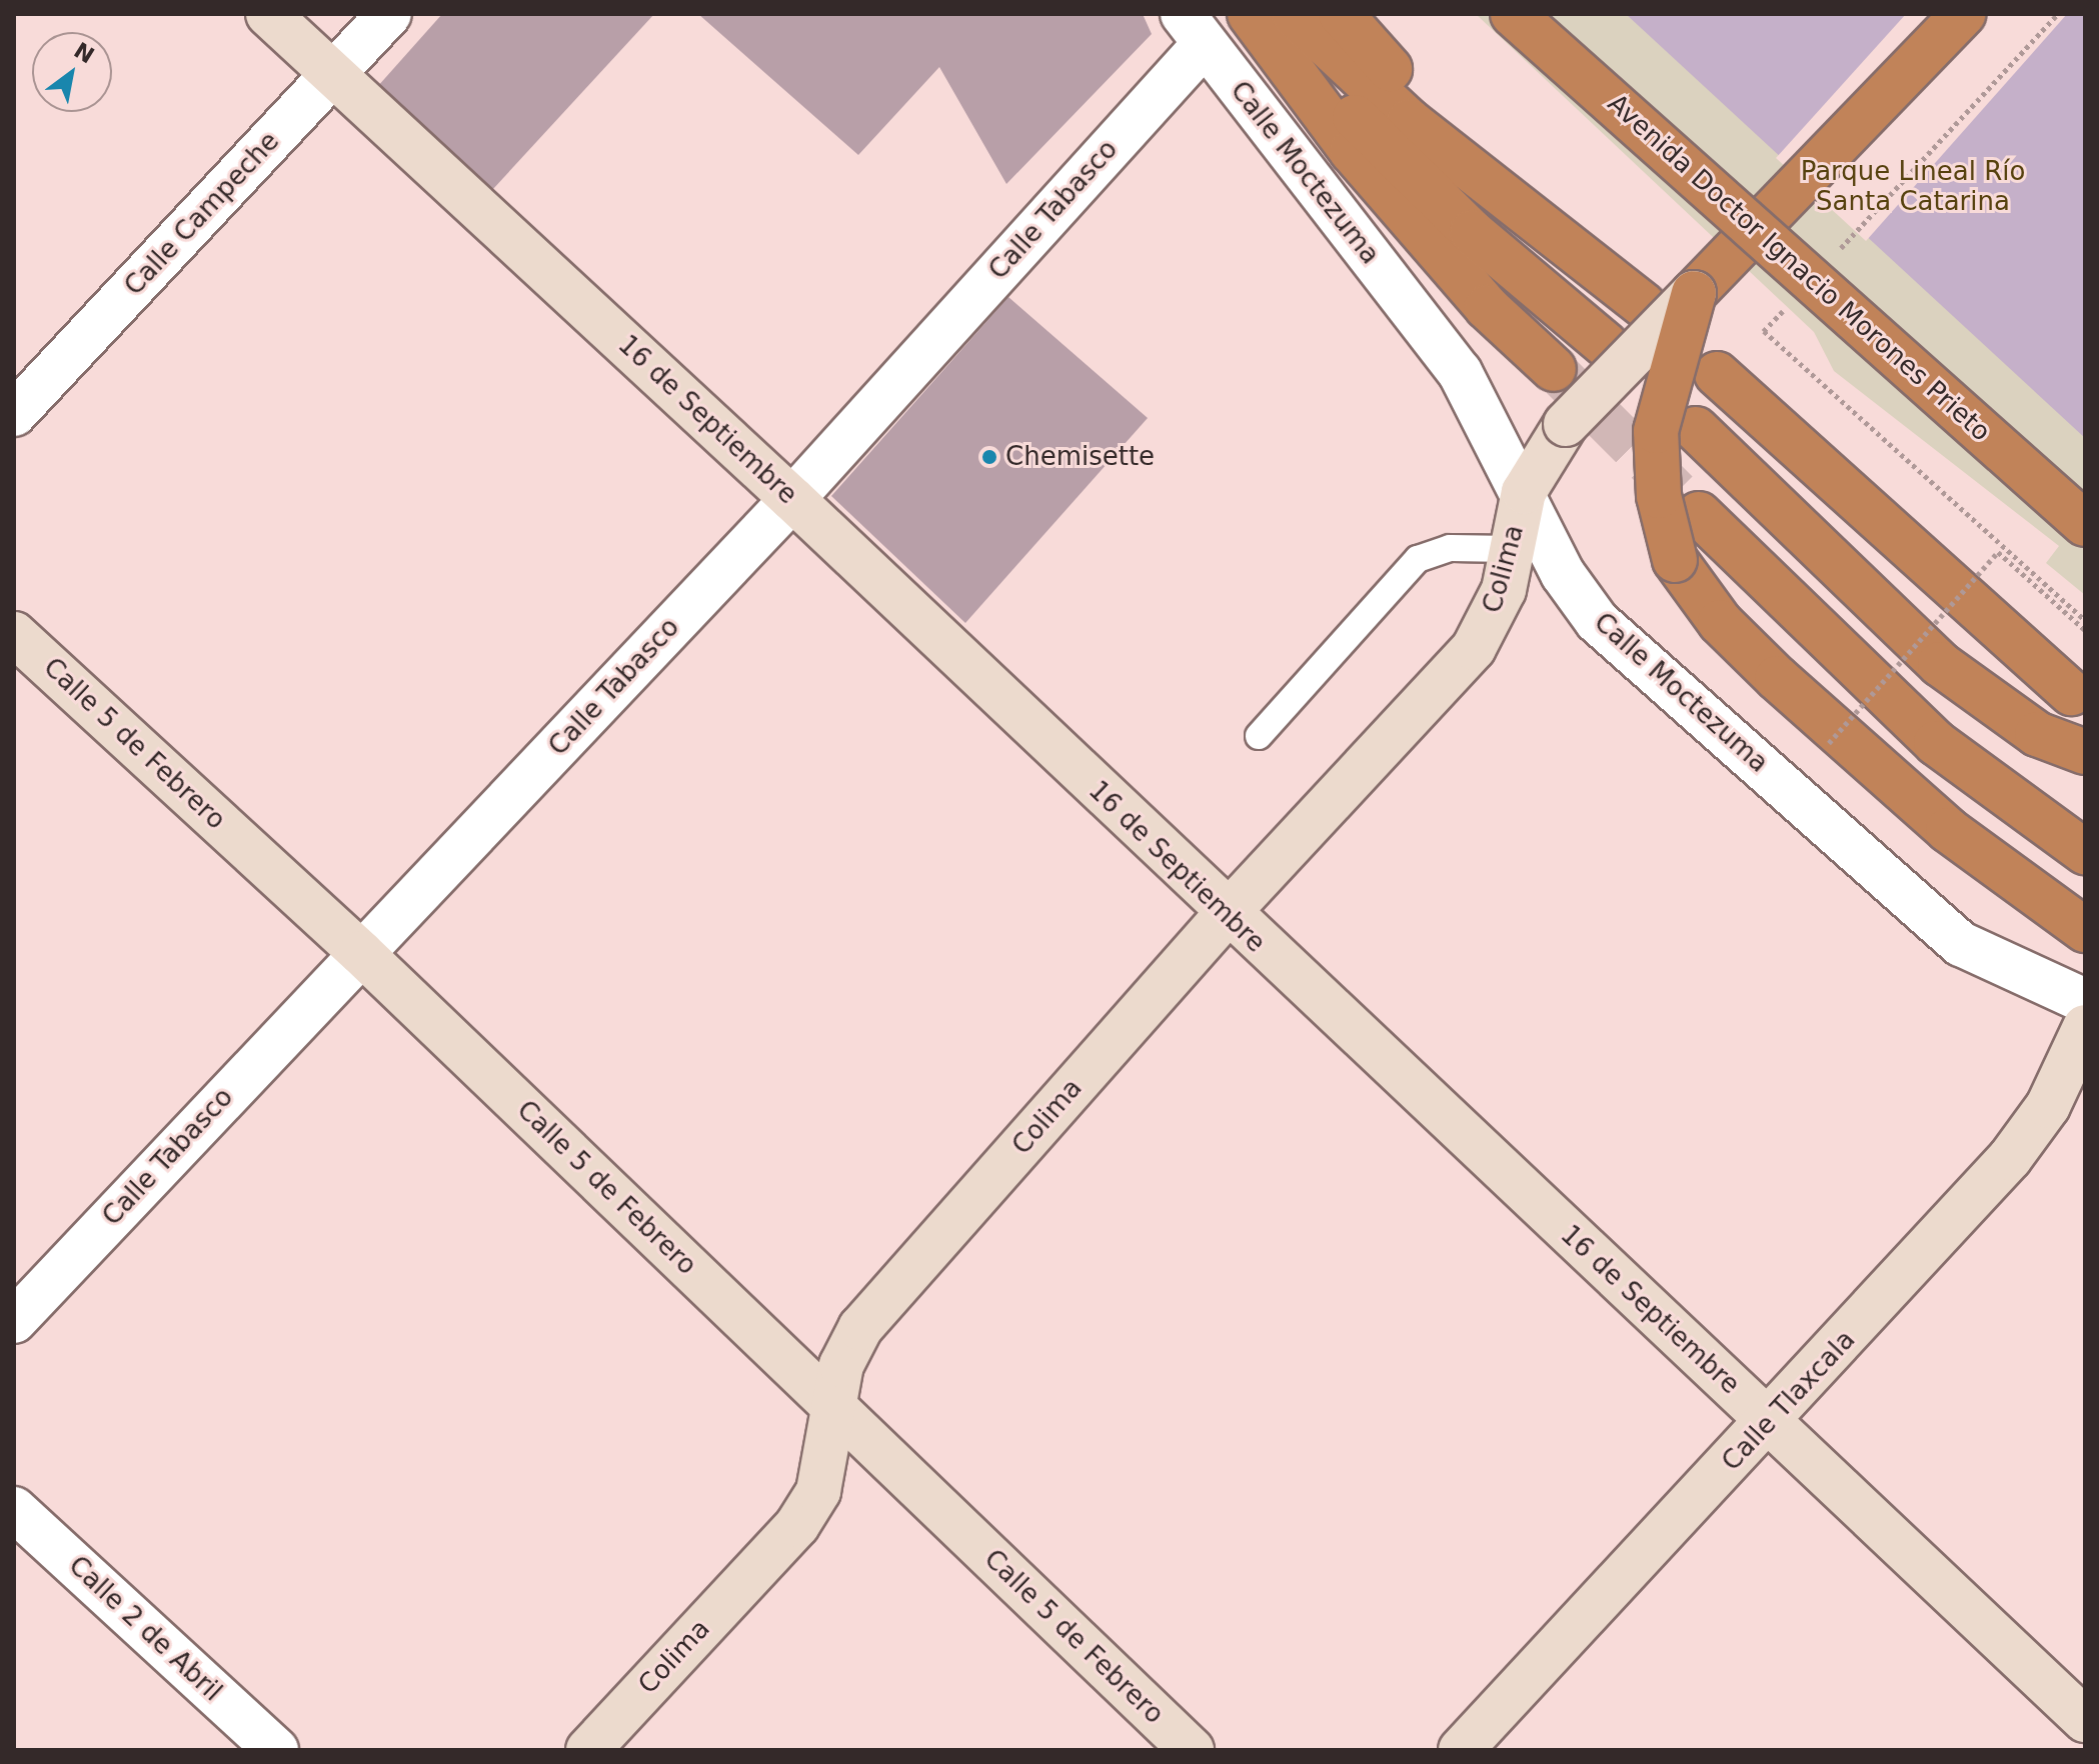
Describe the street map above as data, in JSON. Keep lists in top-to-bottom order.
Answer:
{
  "streets": {
    "highway": ["Avenida Doctor Ignacio Morones Prieto"],
    "street": [
      "Calle Moctezuma",
      "Calle Tabasco",
      "Calle Campeche",
      "16 de Septiembre",
      "Colima",
      "Calle 5 de Febrero",
      "Calle Tlaxcala",
      "Calle 2 de Abril"
    ]
  },
  "crossings": [
    ["Calle Moctezuma", "Calle Tabasco"],
    ["Calle Moctezuma", "Colima"],
    ["Calle Tabasco", "16 de Septiembre"],
    ["Calle Tabasco", "Calle 5 de Febrero"],
    ["Calle Campeche", "16 de Septiembre"],
    ["16 de Septiembre", "Colima"],
    ["16 de Septiembre", "Calle Tlaxcala"],
    ["Colima", "Calle 5 de Febrero"]
  ],
  "parks": ["Parque Lineal Río Santa Catarina"],
  "places": ["Chemisette"],
  "north": "top right"
}
